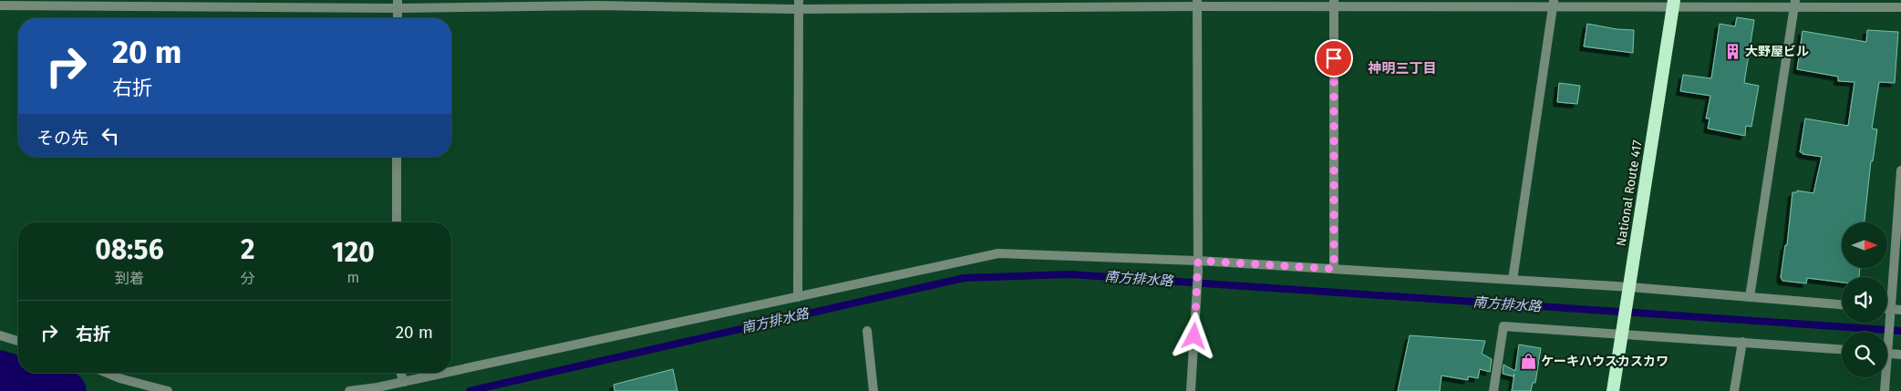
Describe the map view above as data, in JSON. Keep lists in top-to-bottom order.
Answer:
{
  "streets": {
    "highway": ["National Route 417"]
  },
  "districts": ["神明三丁目"],
  "water": ["南方排水路"],
  "places": {
    "building": ["大野屋ビル"],
    "shop": ["ケーキハウスカスカワ"]
  },
  "north": "right",
  "page": {
    "turn": ["20 m", "右折"],
    "then": "その先",
    "eta": [
      "08:56",
      "到着",
      "2",
      "分",
      "120",
      "m"
    ],
    "list": [
      {
        "name": "右折",
        "value": "20 m"
      }
    ]
  }
}
